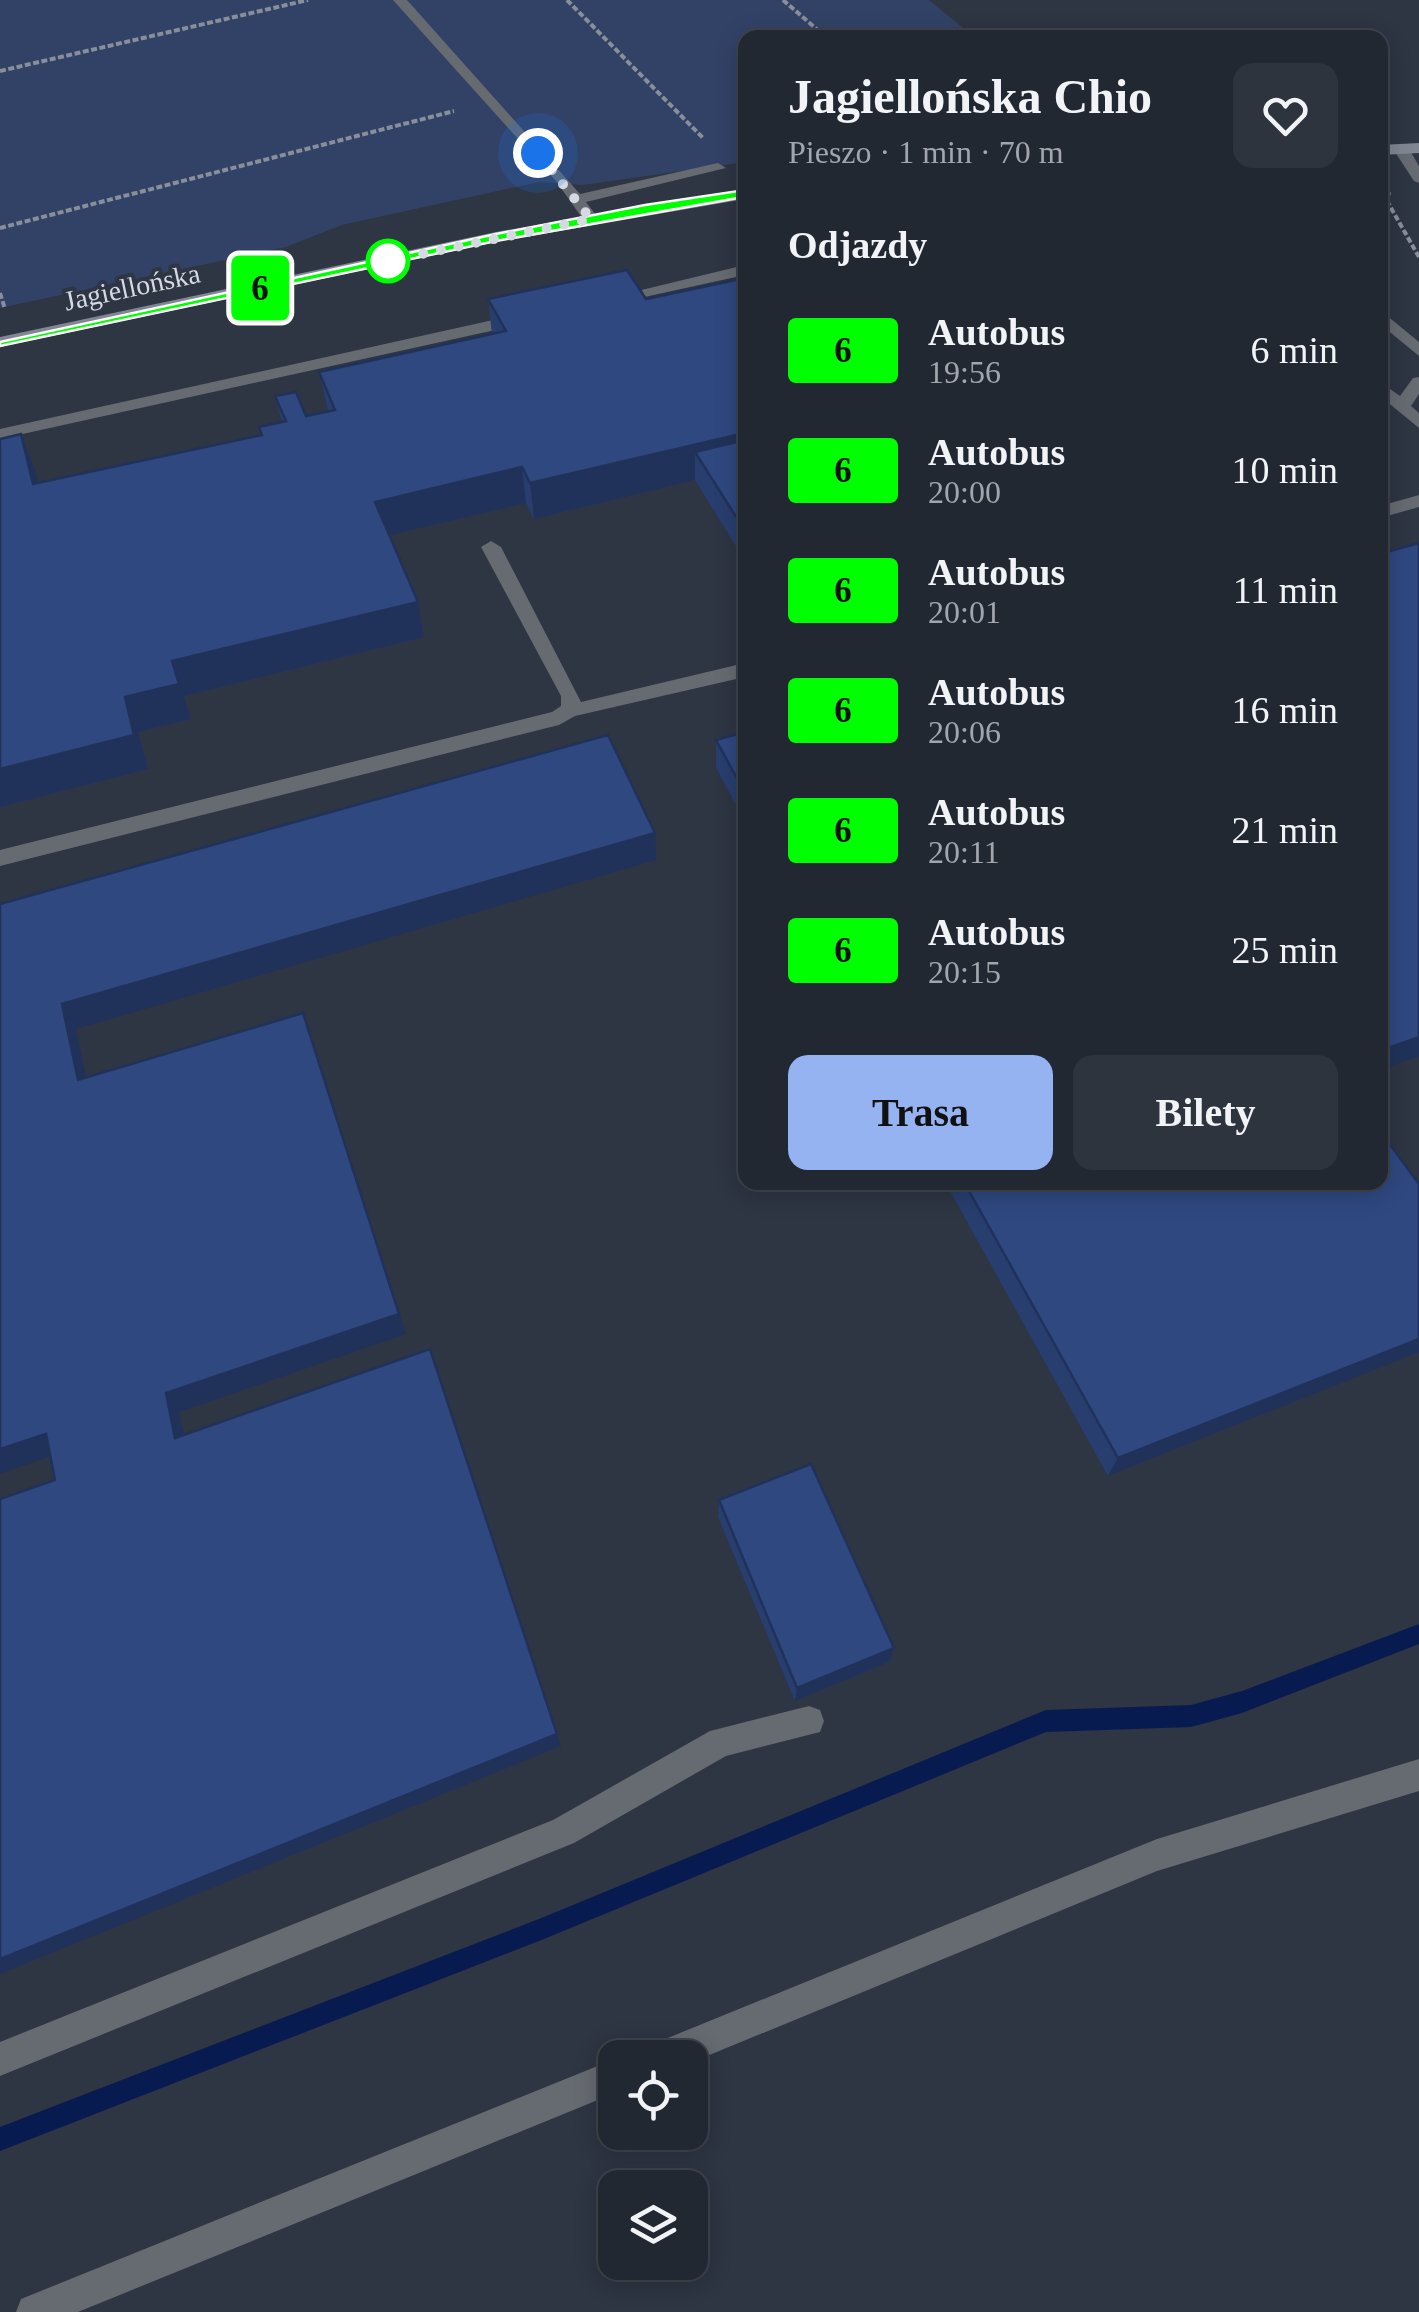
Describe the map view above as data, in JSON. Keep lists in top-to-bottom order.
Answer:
{
  "streets": {
    "street": ["Jagiellońska"]
  },
  "lines": ["bus line 6"],
  "page": {
    "on_map": "6",
    "heading": [
      ["Jagiellońska Chio", "Pieszo · 1 min · 70 m"],
      "Odjazdy"
    ],
    "list": [
      {
        "mark": "6",
        "name": "Autobus",
        "note": "19:56",
        "value": "6 min"
      },
      {
        "mark": "6",
        "name": "Autobus",
        "note": "20:00",
        "value": "10 min"
      },
      {
        "mark": "6",
        "name": "Autobus",
        "note": "20:01",
        "value": "11 min"
      },
      {
        "mark": "6",
        "name": "Autobus",
        "note": "20:06",
        "value": "16 min"
      },
      {
        "mark": "6",
        "name": "Autobus",
        "note": "20:11",
        "value": "21 min"
      },
      {
        "mark": "6",
        "name": "Autobus",
        "note": "20:15",
        "value": "25 min"
      }
    ],
    "buttons": ["Trasa", "Bilety"]
  }
}
